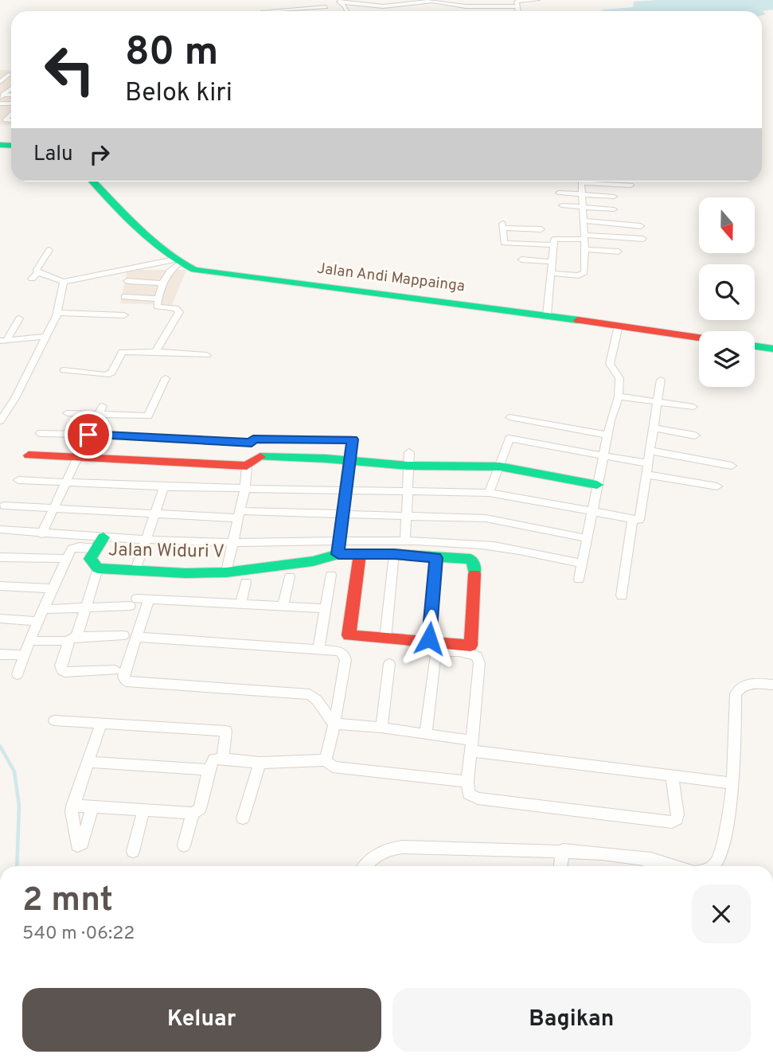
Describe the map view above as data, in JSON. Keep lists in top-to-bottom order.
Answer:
{
  "streets": {
    "street": ["Jalan Andi Mappainga", "Jalan Widuri V"]
  },
  "north": "bottom",
  "page": {
    "turn": ["80 m", "Belok kiri"],
    "then": "Lalu",
    "heading": ["2 mnt", "540 m · 06:22"],
    "buttons": ["Keluar", "Bagikan"]
  }
}
